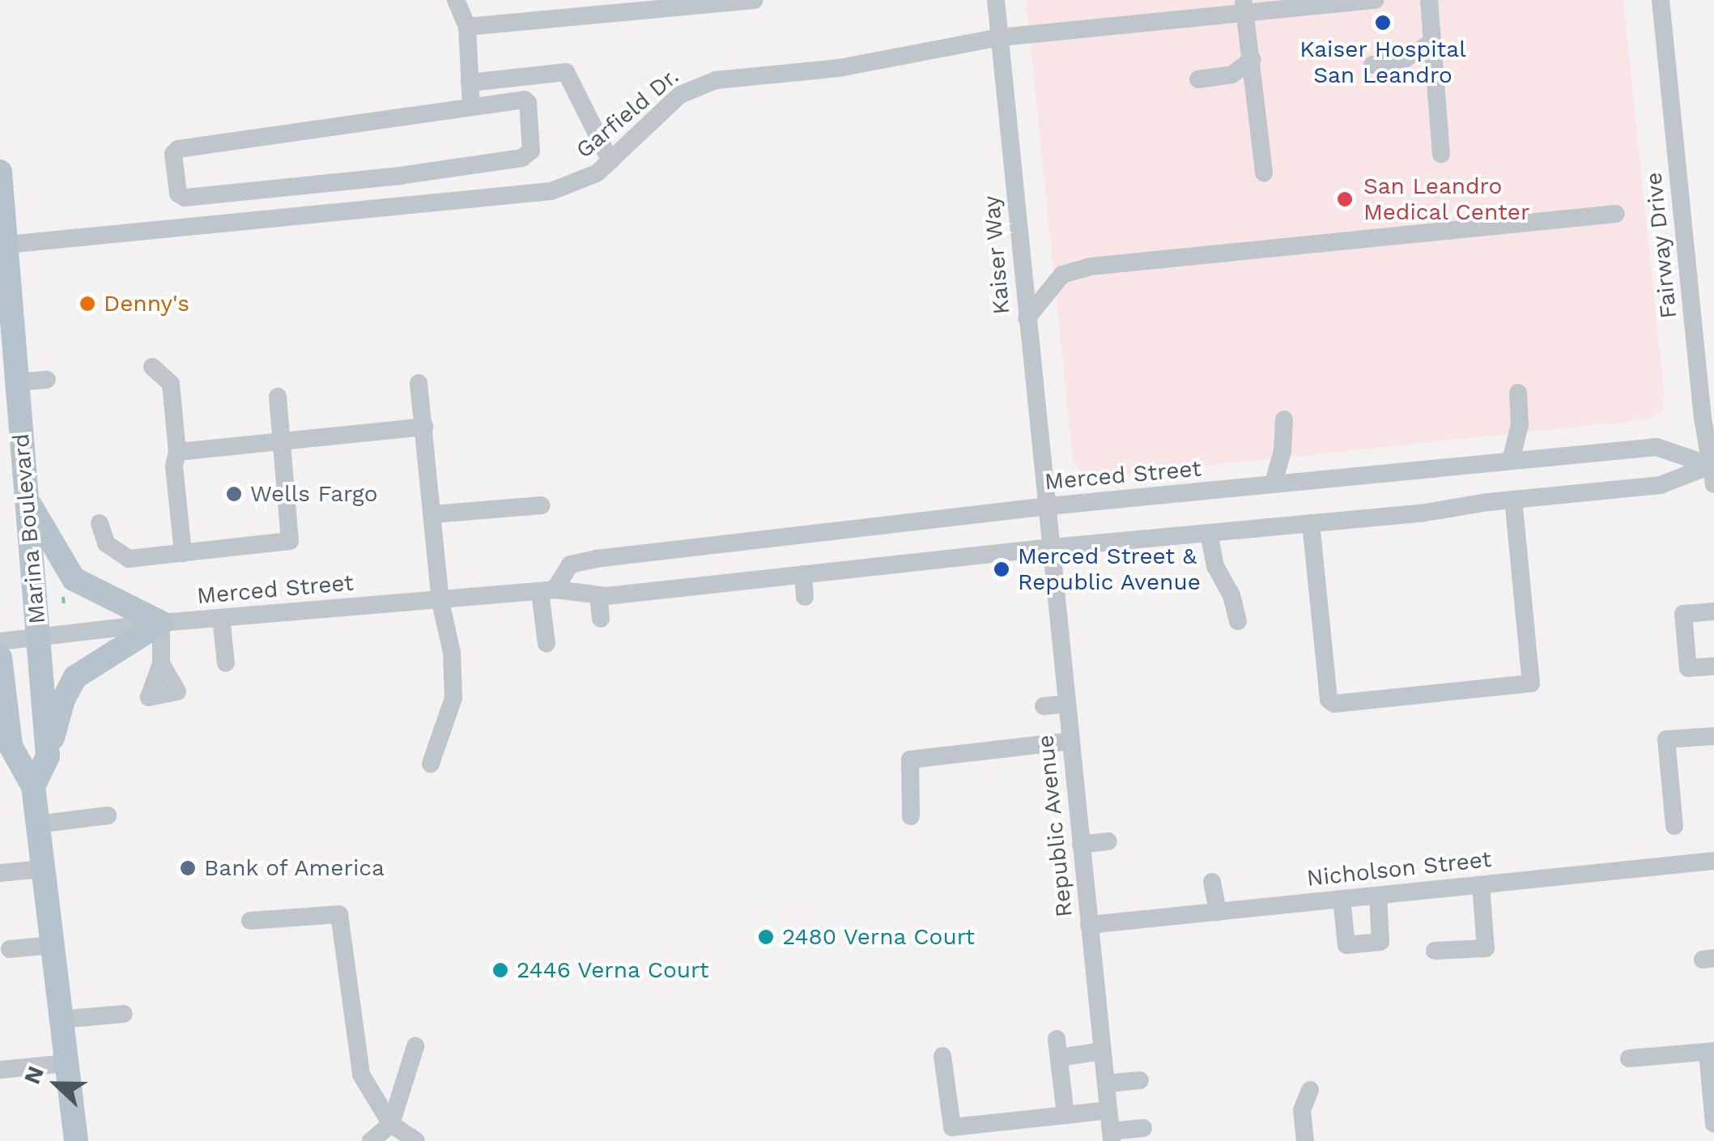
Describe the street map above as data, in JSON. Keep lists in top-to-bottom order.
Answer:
{
  "streets": {
    "main road": ["Marina Boulevard"],
    "street": [
      "Garfield Dr.",
      "Fairway Drive",
      "Kaiser Way",
      "Merced Street",
      "Republic Avenue",
      "Nicholson Street"
    ]
  },
  "crossings": [
    ["Garfield Dr.", "Kaiser Way"],
    ["Garfield Dr.", "Marina Boulevard"],
    ["Fairway Drive", "Merced Street"],
    ["Kaiser Way", "Merced Street"],
    ["Kaiser Way", "Republic Avenue"],
    ["Merced Street", "Marina Boulevard"],
    ["Merced Street", "Republic Avenue"],
    ["Republic Avenue", "Nicholson Street"]
  ],
  "places": [
    "Kaiser Hospital San Leandro",
    "San Leandro Medical Center",
    "Denny's",
    "Wells Fargo",
    "Merced Street & Republic Avenue",
    "Bank of America",
    "2480 Verna Court",
    "2446 Verna Court"
  ],
  "north": "left"
}
